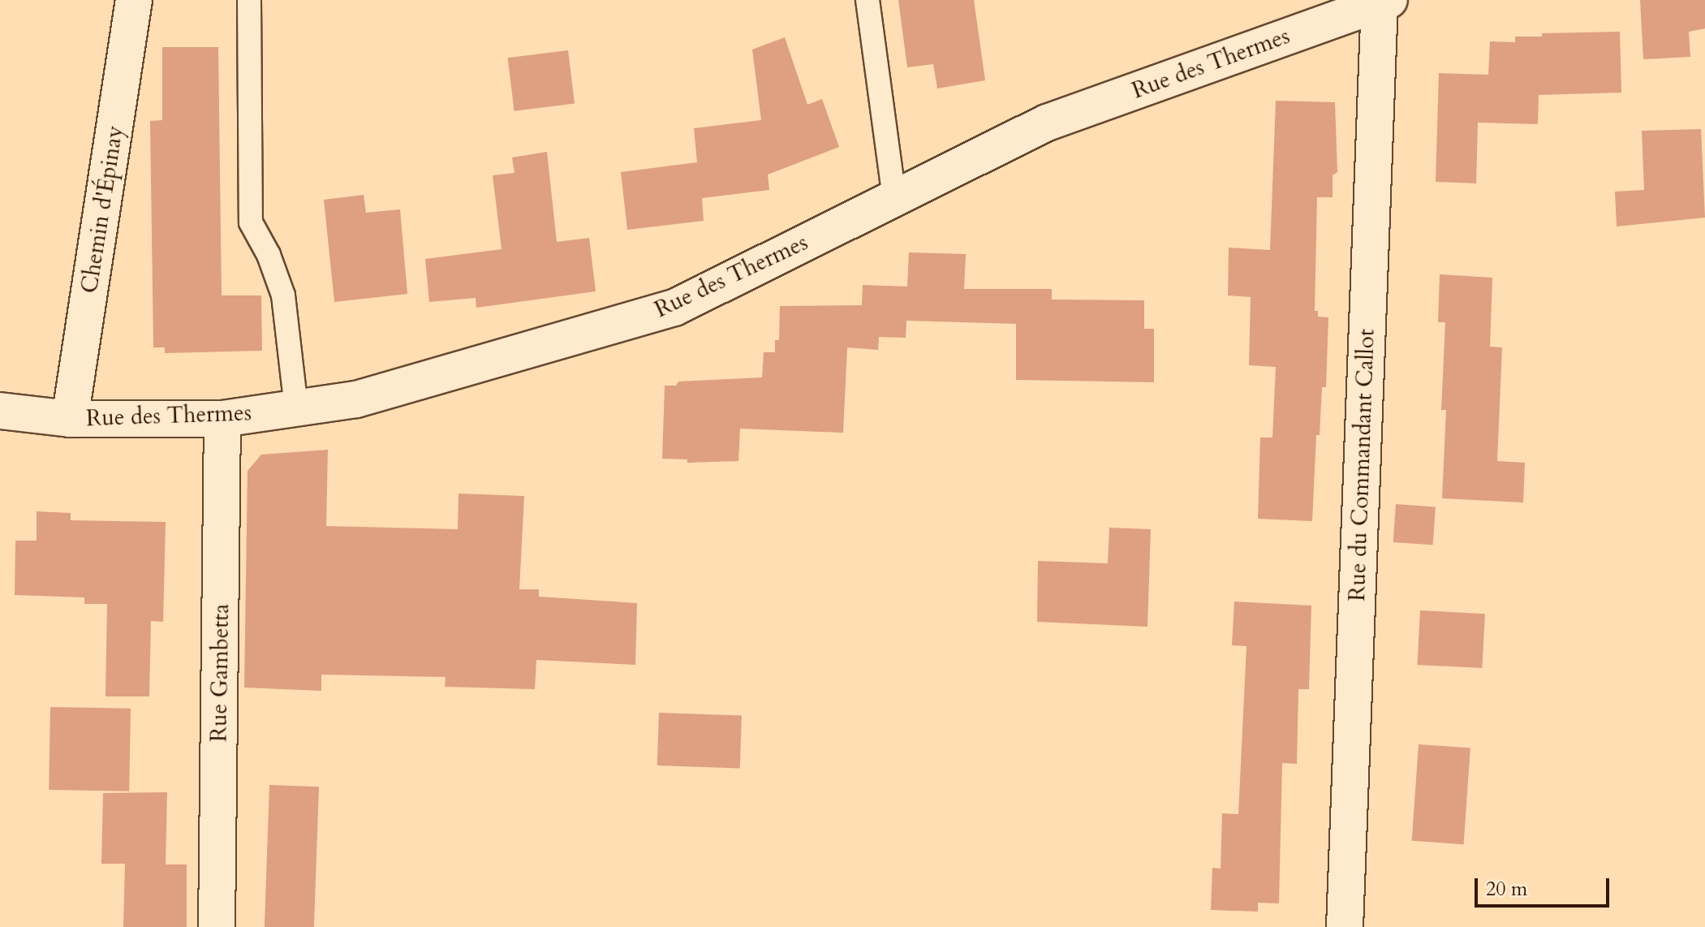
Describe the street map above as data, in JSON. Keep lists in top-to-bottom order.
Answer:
{
  "streets": {
    "street": [
      "Rue des Thermes",
      "Chemin d'Épinay",
      "Rue du Commandant Callot",
      "Rue Gambetta"
    ]
  },
  "crossings": [
    ["Rue des Thermes", "Chemin d'Épinay"],
    ["Rue des Thermes", "Rue du Commandant Callot"],
    ["Rue des Thermes", "Rue Gambetta"]
  ],
  "scale_bar": "20 m"
}
